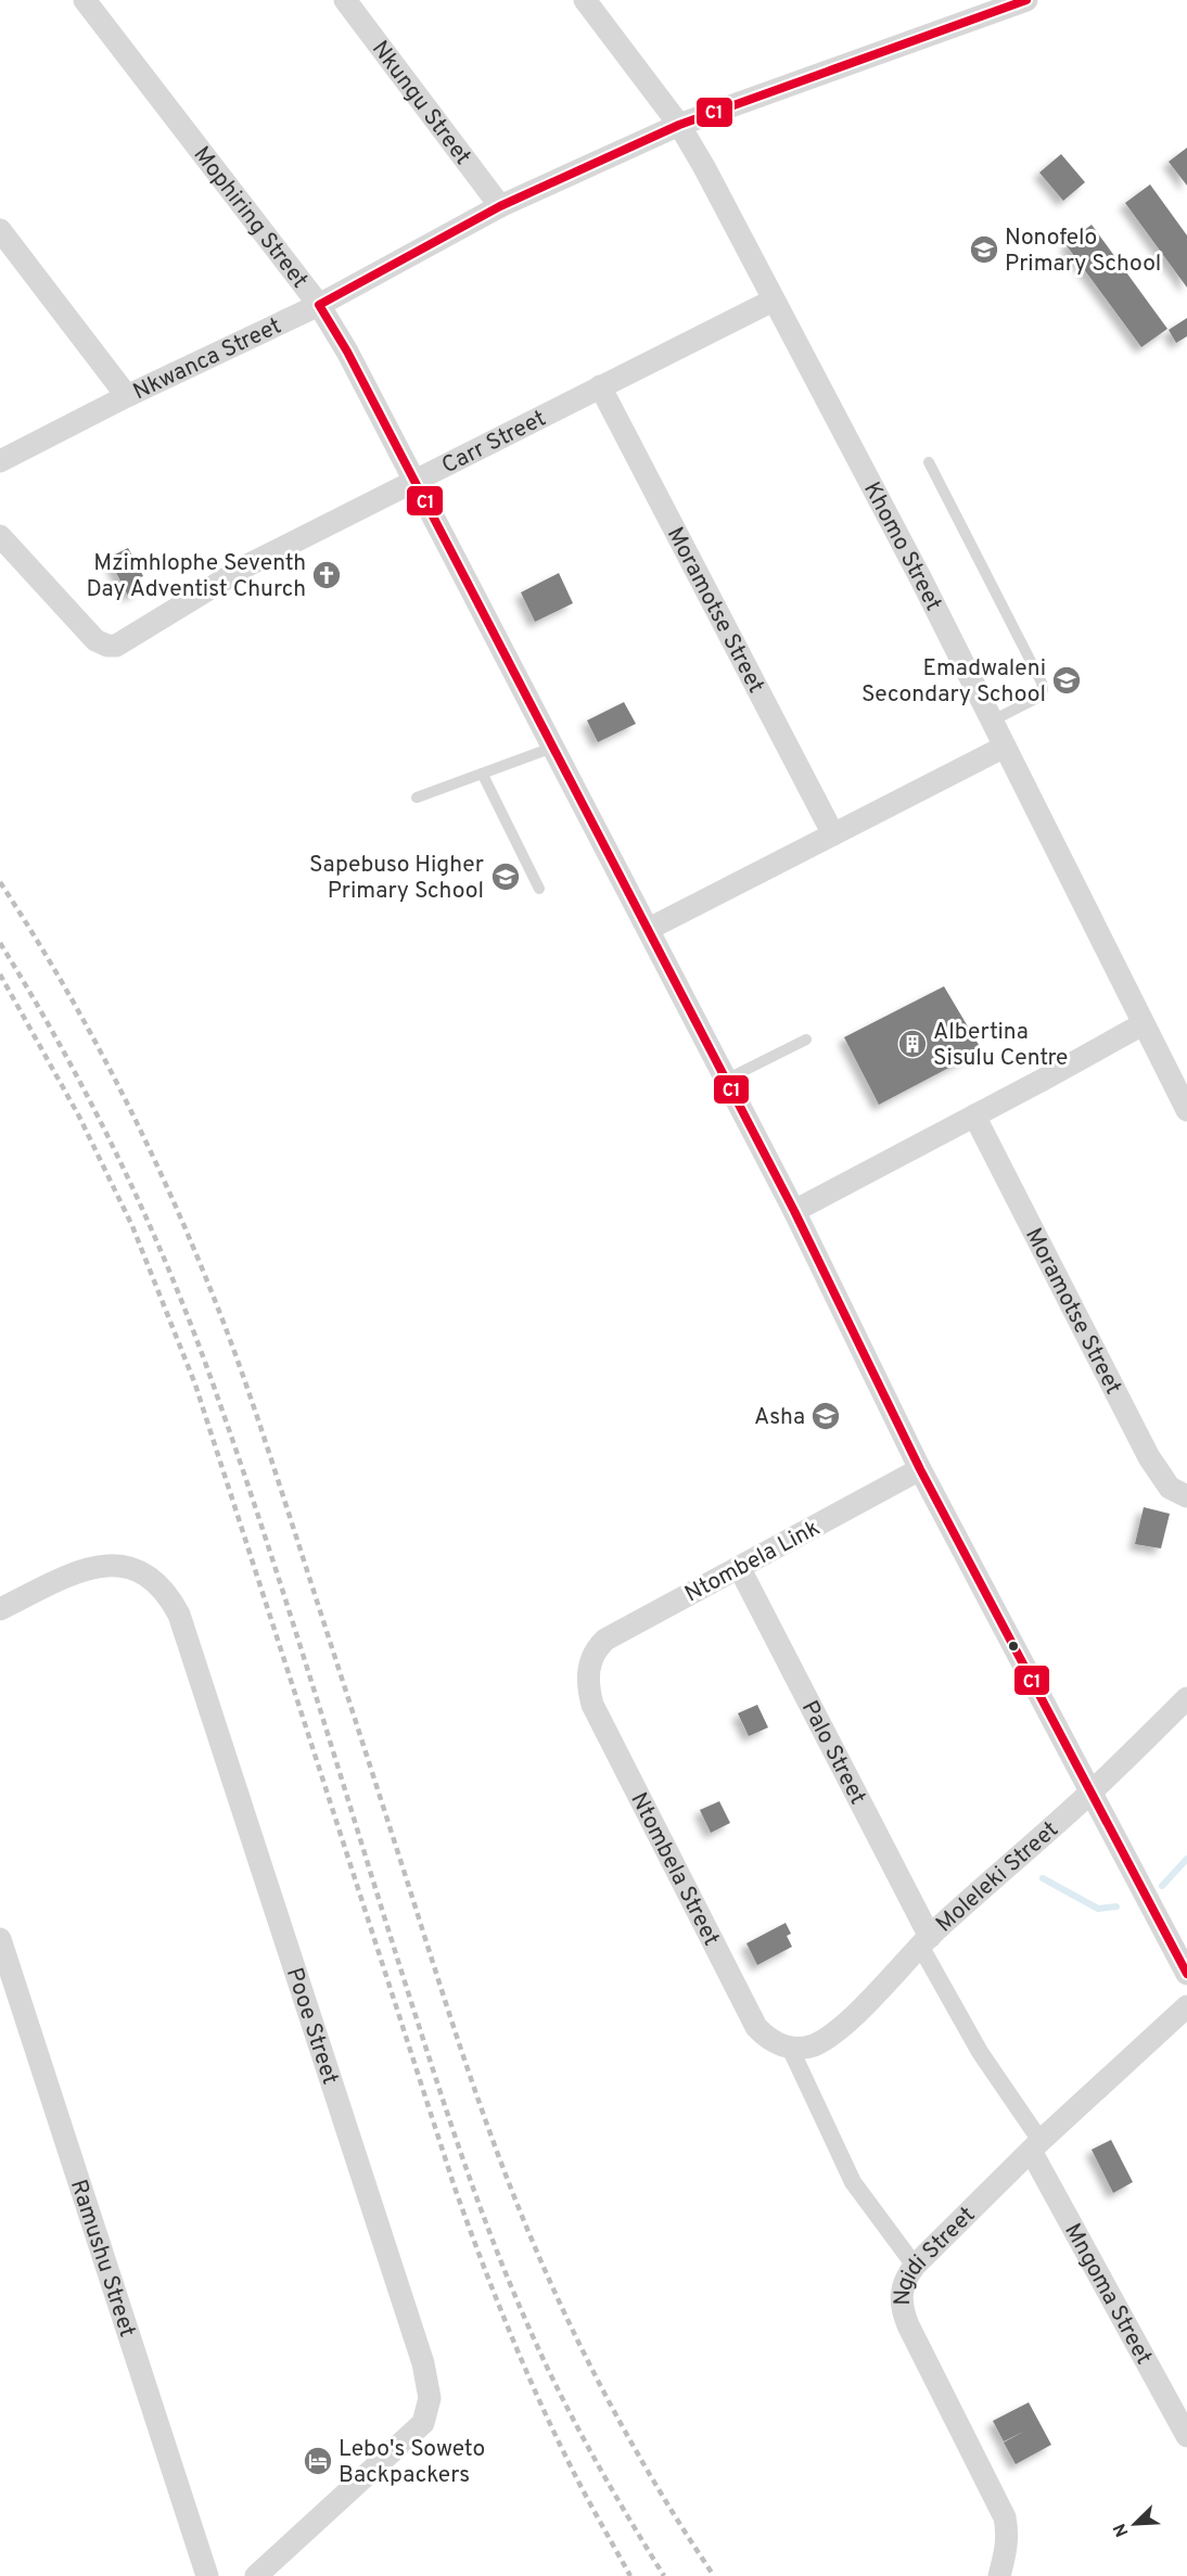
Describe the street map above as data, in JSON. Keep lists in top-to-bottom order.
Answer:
{
  "streets": {
    "street": [
      "Nkungu Street",
      "Mophiring Street",
      "Nkwanca Street",
      "Carr Street",
      "Khomo Street",
      "Moramotse Street",
      "Ntombela Link",
      "Palo Street",
      "Ntombela Street",
      "Moleleki Street",
      "Pooe Street",
      "Ramushu Street",
      "Ngidi Street",
      "Mngoma Street"
    ]
  },
  "crossings": [
    ["Nkungu Street", "Nkwanca Street"],
    ["Mophiring Street", "Nkwanca Street"],
    ["Mophiring Street", "Carr Street"],
    ["Mophiring Street", "Ntombela Link"],
    ["Mophiring Street", "Moleleki Street"],
    ["Nkwanca Street", "Khomo Street"],
    ["Carr Street", "Khomo Street"],
    ["Carr Street", "Moramotse Street"],
    ["Ntombela Link", "Palo Street"],
    ["Ntombela Link", "Ntombela Street"],
    ["Palo Street", "Moleleki Street"],
    ["Ntombela Street", "Moleleki Street"],
    ["Ngidi Street", "Mngoma Street"]
  ],
  "places": {
    "school or university": [
      "Nonofelo Primary School",
      "Emadwaleni Secondary School",
      "Sapebuso Higher Primary School",
      "Asha"
    ],
    "church": ["Mzimhlophe Seventh Day Adventist Church"],
    "building": ["Albertina Sisulu Centre"],
    "hotel": ["Lebo's Soweto Backpackers"]
  },
  "lines": ["transit line C1"],
  "north": "bottom left"
}
